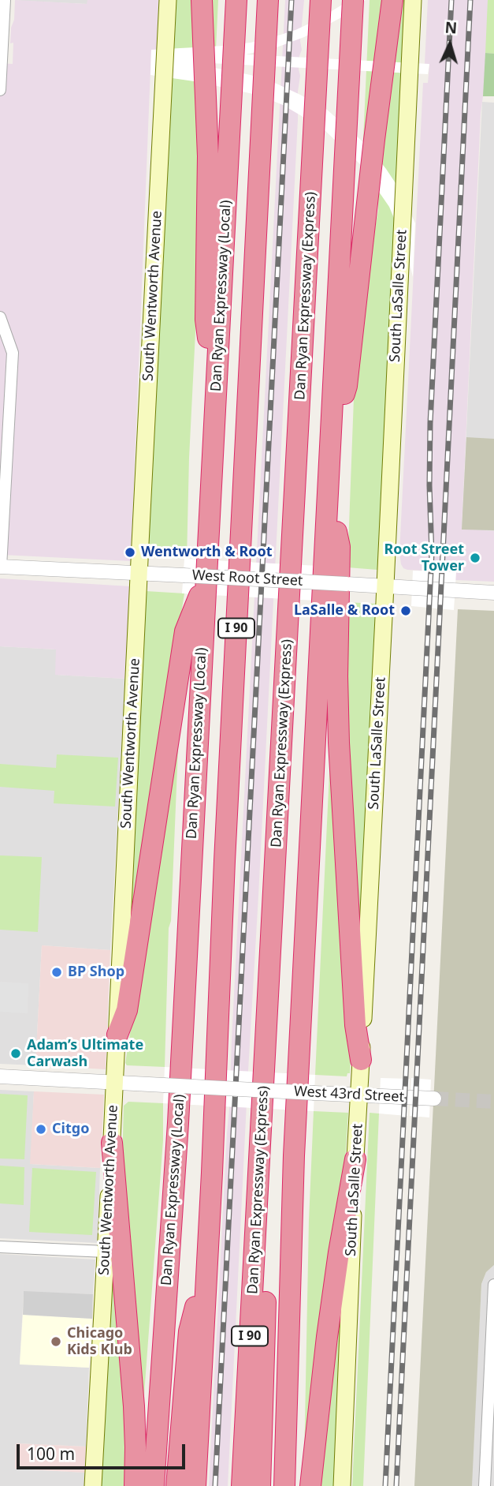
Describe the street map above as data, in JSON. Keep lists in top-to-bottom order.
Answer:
{
  "streets": {
    "highway": ["Dan Ryan Expressway (Local)", "Dan Ryan Expressway (Express)", "I 90"],
    "main road": ["South Wentworth Avenue", "South LaSalle Street"],
    "street": ["West Root Street", "West 43rd Street"]
  },
  "crossings": [
    ["South Wentworth Avenue", "West Root Street"],
    ["South Wentworth Avenue", "West 43rd Street"],
    ["South LaSalle Street", "West Root Street"],
    ["South LaSalle Street", "West 43rd Street"]
  ],
  "places": [
    "Wentworth & Root",
    "Root Street Tower",
    "LaSalle & Root",
    "BP Shop",
    "Adam’s Ultimate Carwash",
    "Citgo",
    "Chicago Kids Klub"
  ],
  "scale_bar": "100 m",
  "north": "top"
}
